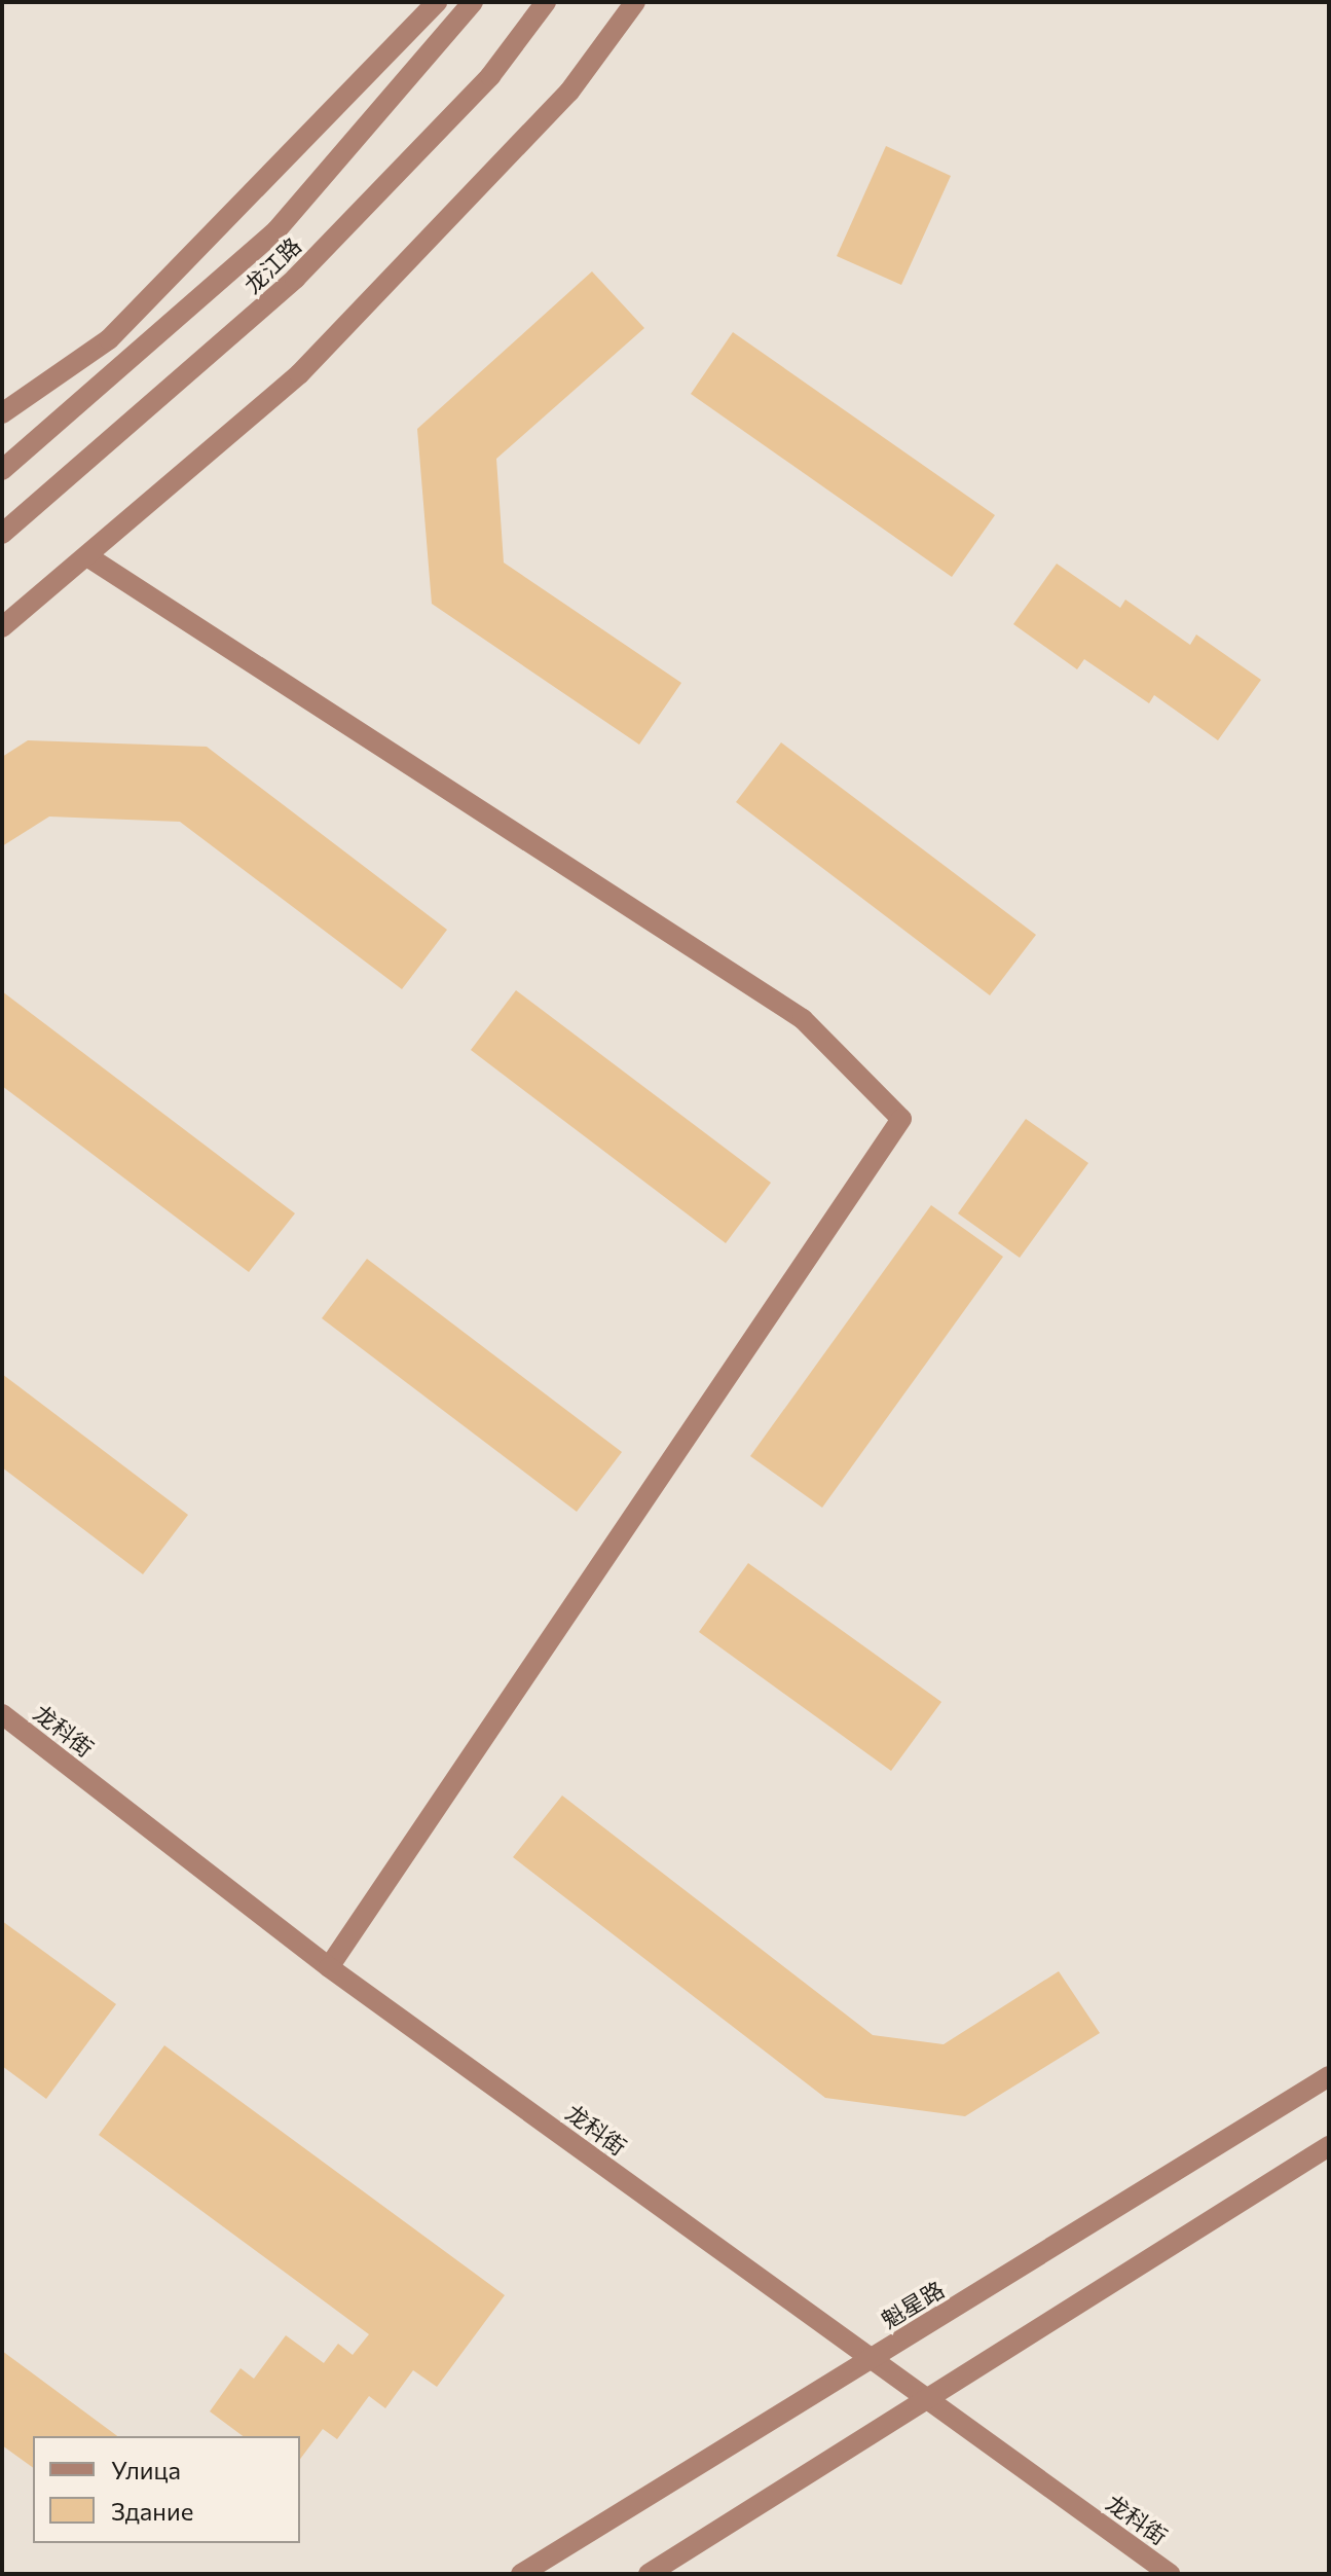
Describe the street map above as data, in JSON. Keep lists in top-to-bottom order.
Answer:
{
  "streets": {
    "street": ["龙江路", "龙科街", "魁星路"]
  },
  "crossings": [
    ["龙科街", "魁星路"]
  ],
  "legend": ["Улица", "Здание"]
}
